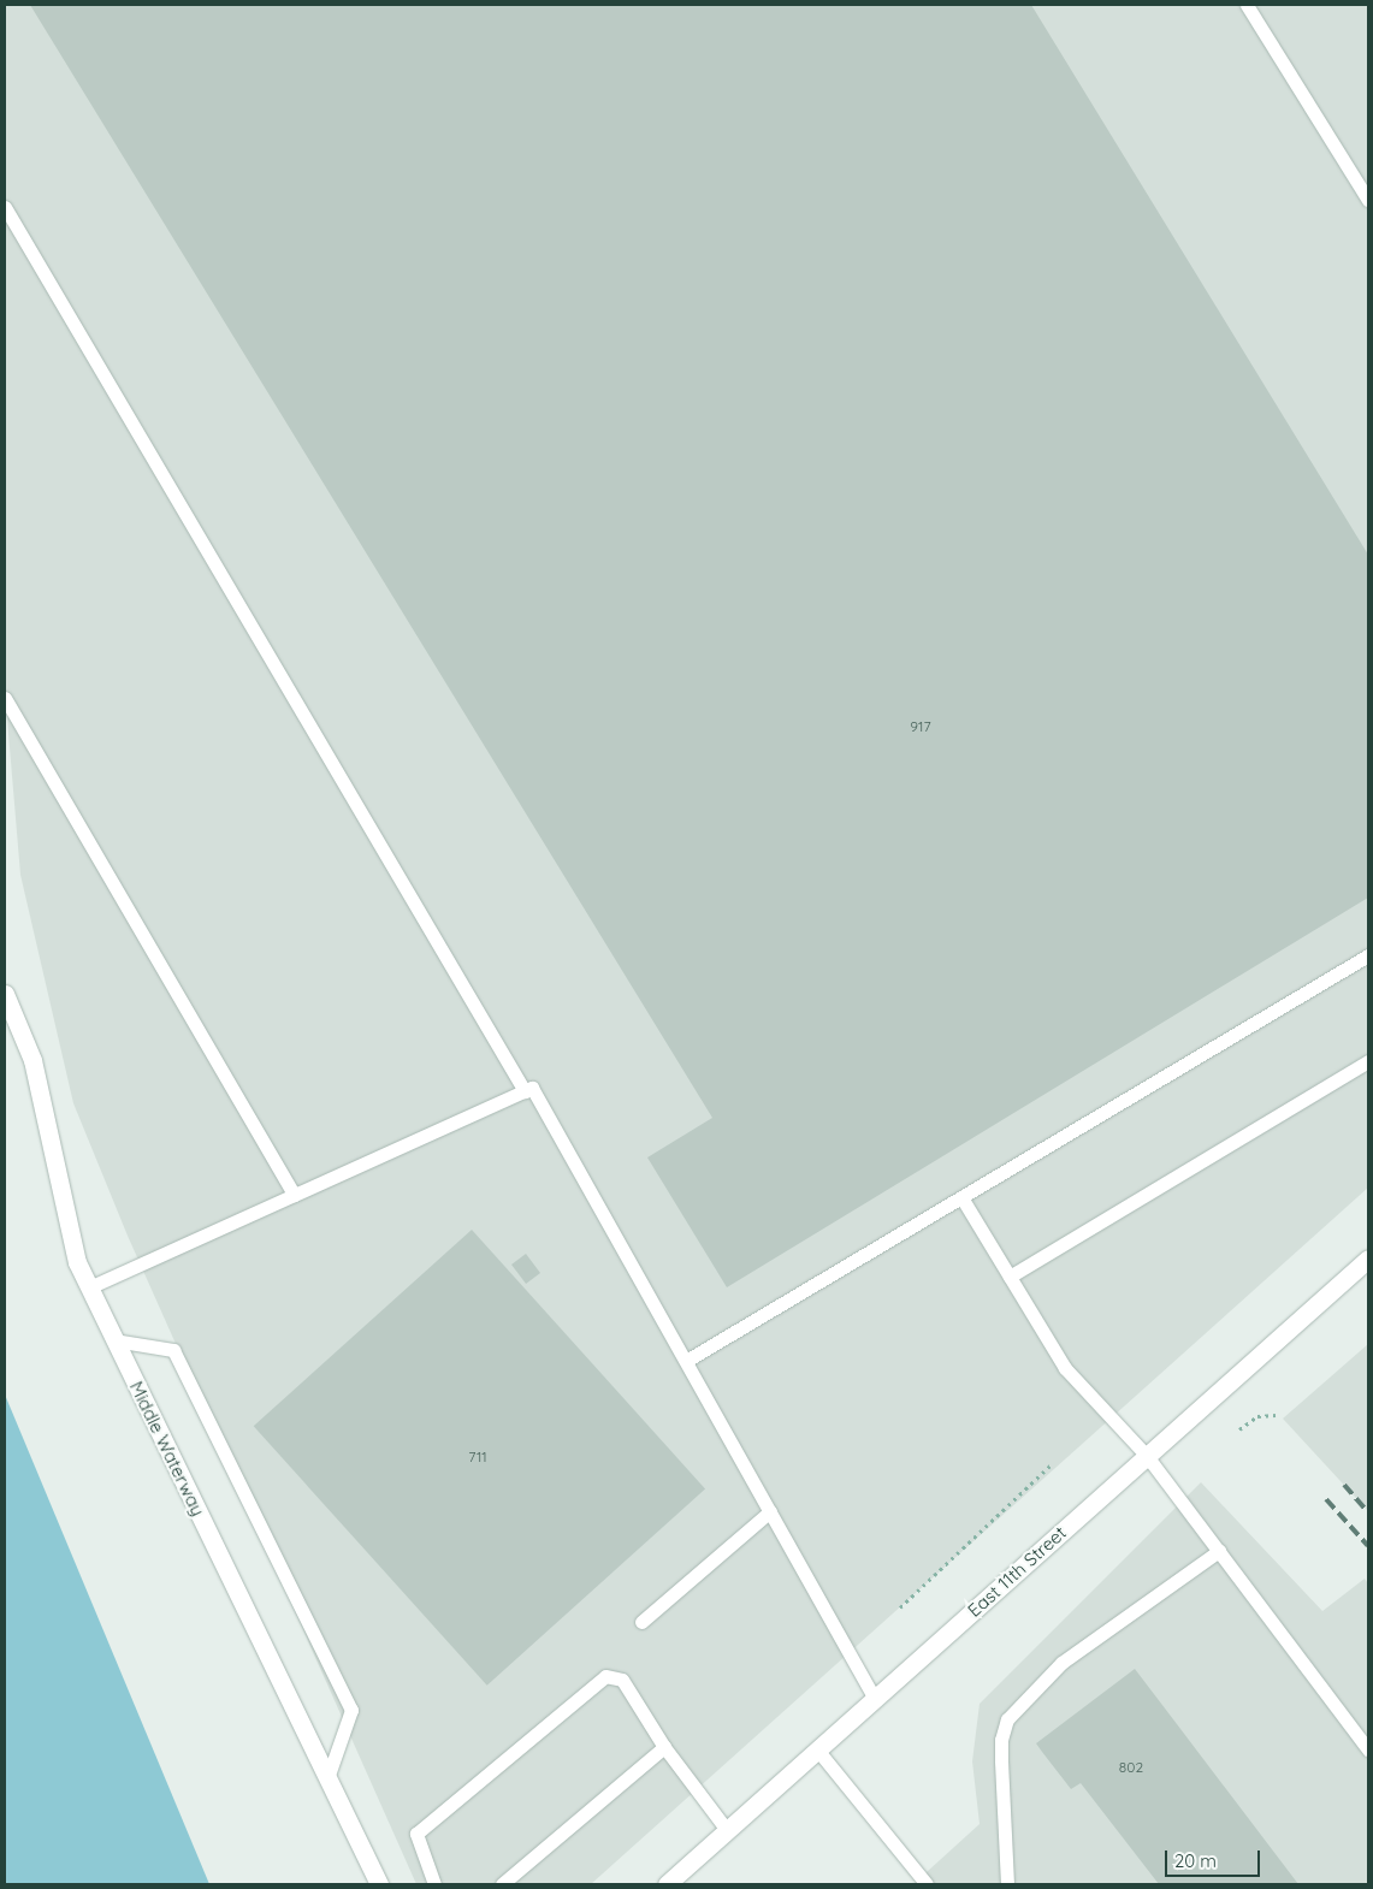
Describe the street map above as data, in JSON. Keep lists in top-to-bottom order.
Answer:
{
  "streets": {
    "street": ["Middle Waterway", "East 11th Street"]
  },
  "house_numbers": ["917", "711", "802"],
  "scale_bar": "20 m"
}
